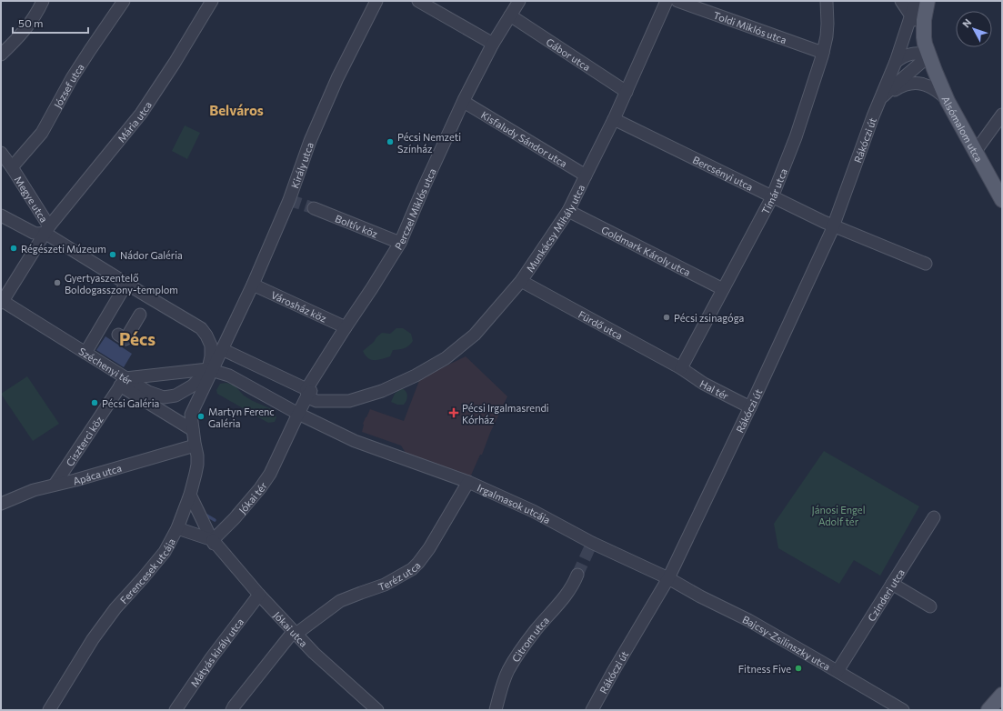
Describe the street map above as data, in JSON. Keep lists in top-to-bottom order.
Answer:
{
  "streets": {
    "main road": ["Alsómalom utca"],
    "street": [
      "Toldi Miklós utca",
      "Gábor utca",
      "József utca",
      "Mária utca",
      "Kisfaludy Sándor utca",
      "Rákóczi út",
      "Király utca",
      "Bercsényi utca",
      "Tímár utca",
      "Megye utca",
      "Perczel Miklós utca",
      "Boltív köz",
      "Munkácsy Mihály utca",
      "Goldmark Károly utca",
      "Városház köz",
      "Fürdő utca",
      "Széchenyi tér",
      "Hal tér",
      "Ciszterci köz",
      "Apáca utca",
      "Jókai tér",
      "Irgalmasok utcája",
      "Ferencesek utcája",
      "Teréz utca",
      "Czinderi utca",
      "Jókai utca",
      "Citrom utca",
      "Bajcsy-Zsilinszky utca",
      "Mátyás király utca"
    ]
  },
  "crossings": [
    ["Toldi Miklós utca", "Tímár utca"],
    ["Gábor utca", "Perczel Miklós utca"],
    ["Gábor utca", "Munkácsy Mihály utca"],
    ["József utca", "Megye utca"],
    ["Mária utca", "Megye utca"],
    ["Mária utca", "Széchenyi tér"],
    ["Alsómalom utca", "Rákóczi út"],
    ["Kisfaludy Sándor utca", "Perczel Miklós utca"],
    ["Kisfaludy Sándor utca", "Munkácsy Mihály utca"],
    ["Rákóczi út", "Bercsényi utca"],
    ["Rákóczi út", "Hal tér"],
    ["Rákóczi út", "Irgalmasok utcája"],
    ["Rákóczi út", "Bajcsy-Zsilinszky utca"],
    ["Király utca", "Városház köz"],
    ["Király utca", "Széchenyi tér"],
    ["Király utca", "Ferencesek utcája"],
    ["Bercsényi utca", "Tímár utca"],
    ["Bercsényi utca", "Munkácsy Mihály utca"],
    ["Tímár utca", "Goldmark Károly utca"],
    ["Tímár utca", "Fürdő utca"],
    ["Tímár utca", "Hal tér"],
    ["Megye utca", "Széchenyi tér"],
    ["Perczel Miklós utca", "Boltív köz"],
    ["Perczel Miklós utca", "Munkácsy Mihály utca"],
    ["Perczel Miklós utca", "Városház köz"],
    ["Perczel Miklós utca", "Jókai tér"],
    ["Munkácsy Mihály utca", "Goldmark Károly utca"],
    ["Munkácsy Mihály utca", "Fürdő utca"],
    ["Munkácsy Mihály utca", "Jókai tér"],
    ["Fürdő utca", "Hal tér"],
    ["Széchenyi tér", "Ciszterci köz"],
    ["Széchenyi tér", "Ferencesek utcája"],
    ["Ciszterci köz", "Apáca utca"],
    ["Apáca utca", "Ferencesek utcája"],
    ["Jókai tér", "Irgalmasok utcája"],
    ["Jókai tér", "Jókai utca"],
    ["Irgalmasok utcája", "Teréz utca"],
    ["Irgalmasok utcája", "Bajcsy-Zsilinszky utca"],
    ["Ferencesek utcája", "Jókai utca"],
    ["Teréz utca", "Jókai utca"],
    ["Czinderi utca", "Bajcsy-Zsilinszky utca"],
    ["Jókai utca", "Mátyás király utca"]
  ],
  "districts": ["Belváros", "Pécs"],
  "parks": ["Jánosi Engel Adolf tér"],
  "places": {
    "other": [
      "Pécsi Nemzeti Színház",
      "Régészeti Múzeum",
      "Nádor Galéria",
      "Gyertyaszentelő Boldogasszony-templom",
      "Pécsi zsinagóga",
      "Pécsi Galéria",
      "Martyn Ferenc Galéria",
      "Fitness Five"
    ],
    "health": ["Pécsi Irgalmasrendi Kórház"]
  },
  "scale_bar": "50 m",
  "north": "top left"
}
